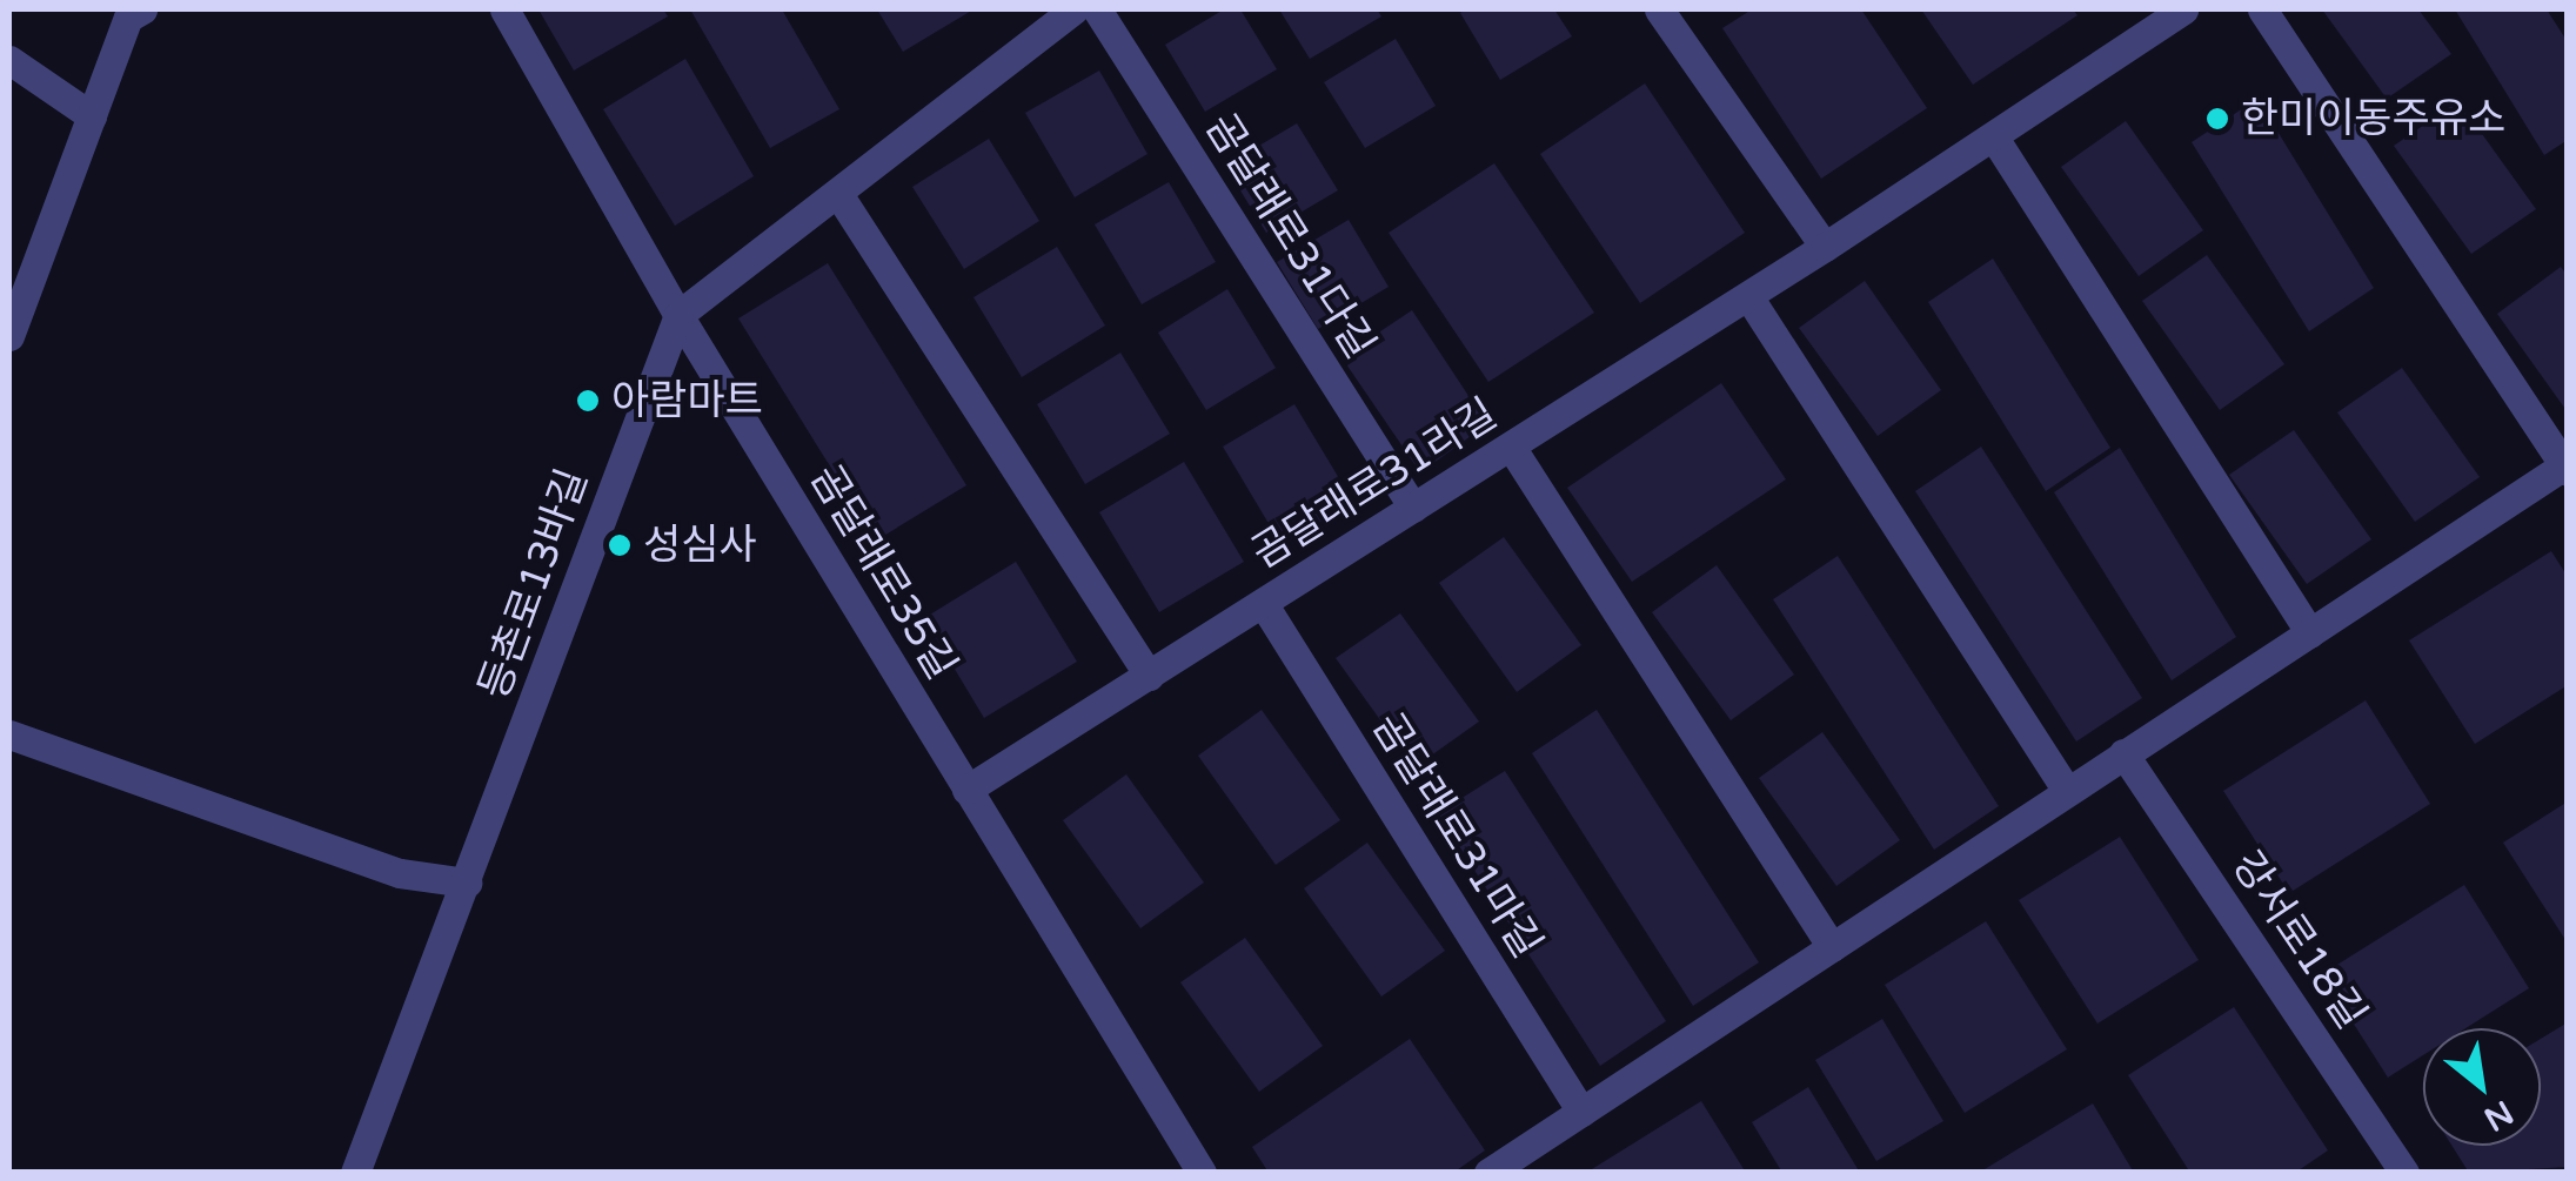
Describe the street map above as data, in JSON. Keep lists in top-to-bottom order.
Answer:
{
  "streets": {
    "street": [
      "곰달래로31다길",
      "곰달래로31라길",
      "곰달래로35길",
      "등촌로13바길",
      "곰달래로31마길",
      "강서로18길"
    ]
  },
  "crossings": [
    ["곰달래로31다길", "곰달래로31라길"],
    ["곰달래로31라길", "곰달래로35길"],
    ["곰달래로31라길", "곰달래로31마길"],
    ["곰달래로35길", "등촌로13바길"]
  ],
  "places": ["한미이동주유소", "아람마트", "성심사"],
  "north": "bottom right"
}
